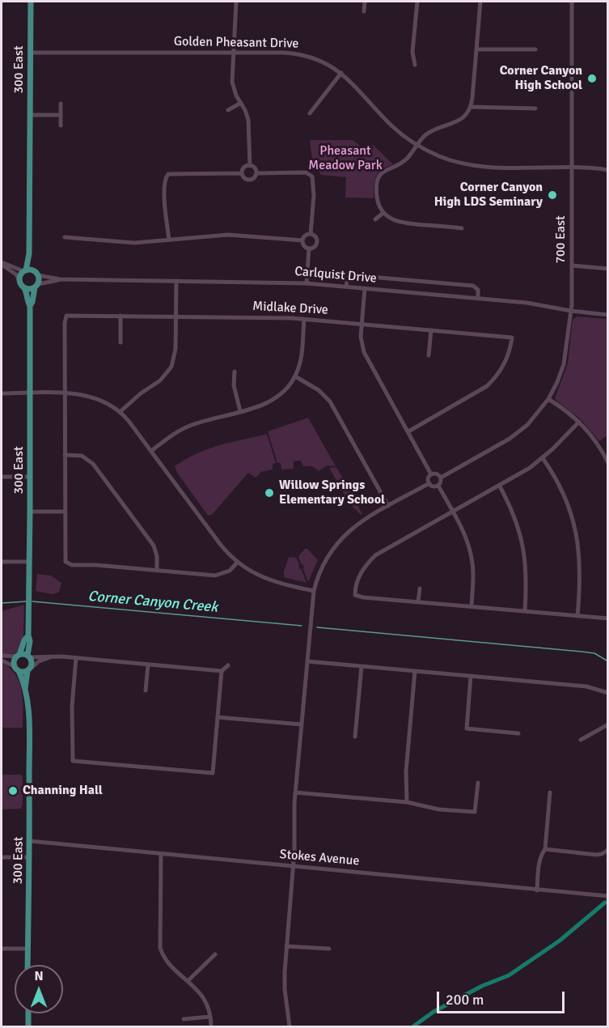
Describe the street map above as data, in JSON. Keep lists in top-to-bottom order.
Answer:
{
  "streets": {
    "main road": ["300 East"],
    "street": [
      "Golden Pheasant Drive",
      "700 East",
      "Carlquist Drive",
      "Midlake Drive",
      "Stokes Avenue"
    ]
  },
  "crossings": [
    ["Golden Pheasant Drive", "300 East"],
    ["Golden Pheasant Drive", "700 East"],
    ["300 East", "Carlquist Drive"],
    ["300 East", "Stokes Avenue"],
    ["700 East", "Carlquist Drive"]
  ],
  "water": ["Corner Canyon Creek"],
  "parks": ["Pheasant Meadow Park"],
  "places": [
    "Corner Canyon High School",
    "Corner Canyon High LDS Seminary",
    "Willow Springs Elementary School",
    "Channing Hall"
  ],
  "scale_bar": "200 m",
  "north": "top"
}
